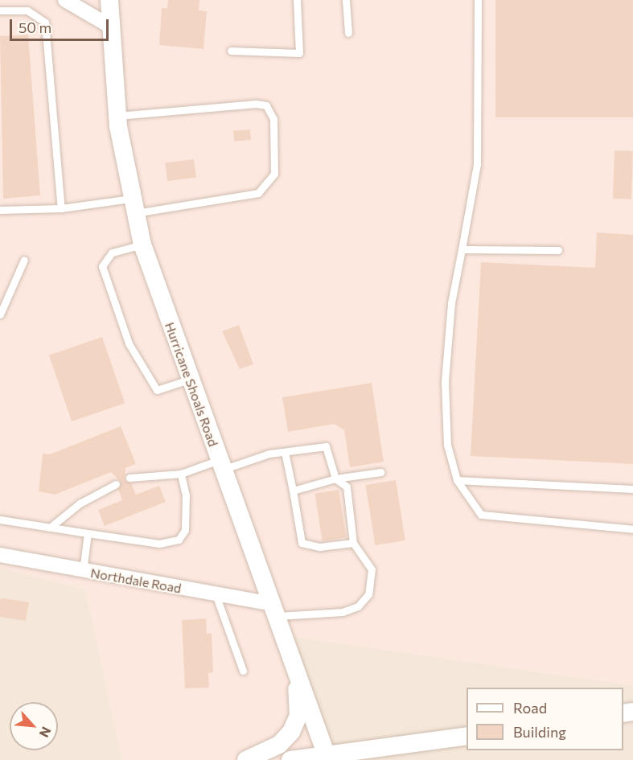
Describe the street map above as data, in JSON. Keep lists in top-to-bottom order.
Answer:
{
  "streets": {
    "street": ["Hurricane Shoals Road", "Northdale Road"]
  },
  "crossings": [
    ["Hurricane Shoals Road", "Northdale Road"]
  ],
  "legend": ["Road", "Building"],
  "scale_bar": "50 m",
  "north": "bottom right"
}
